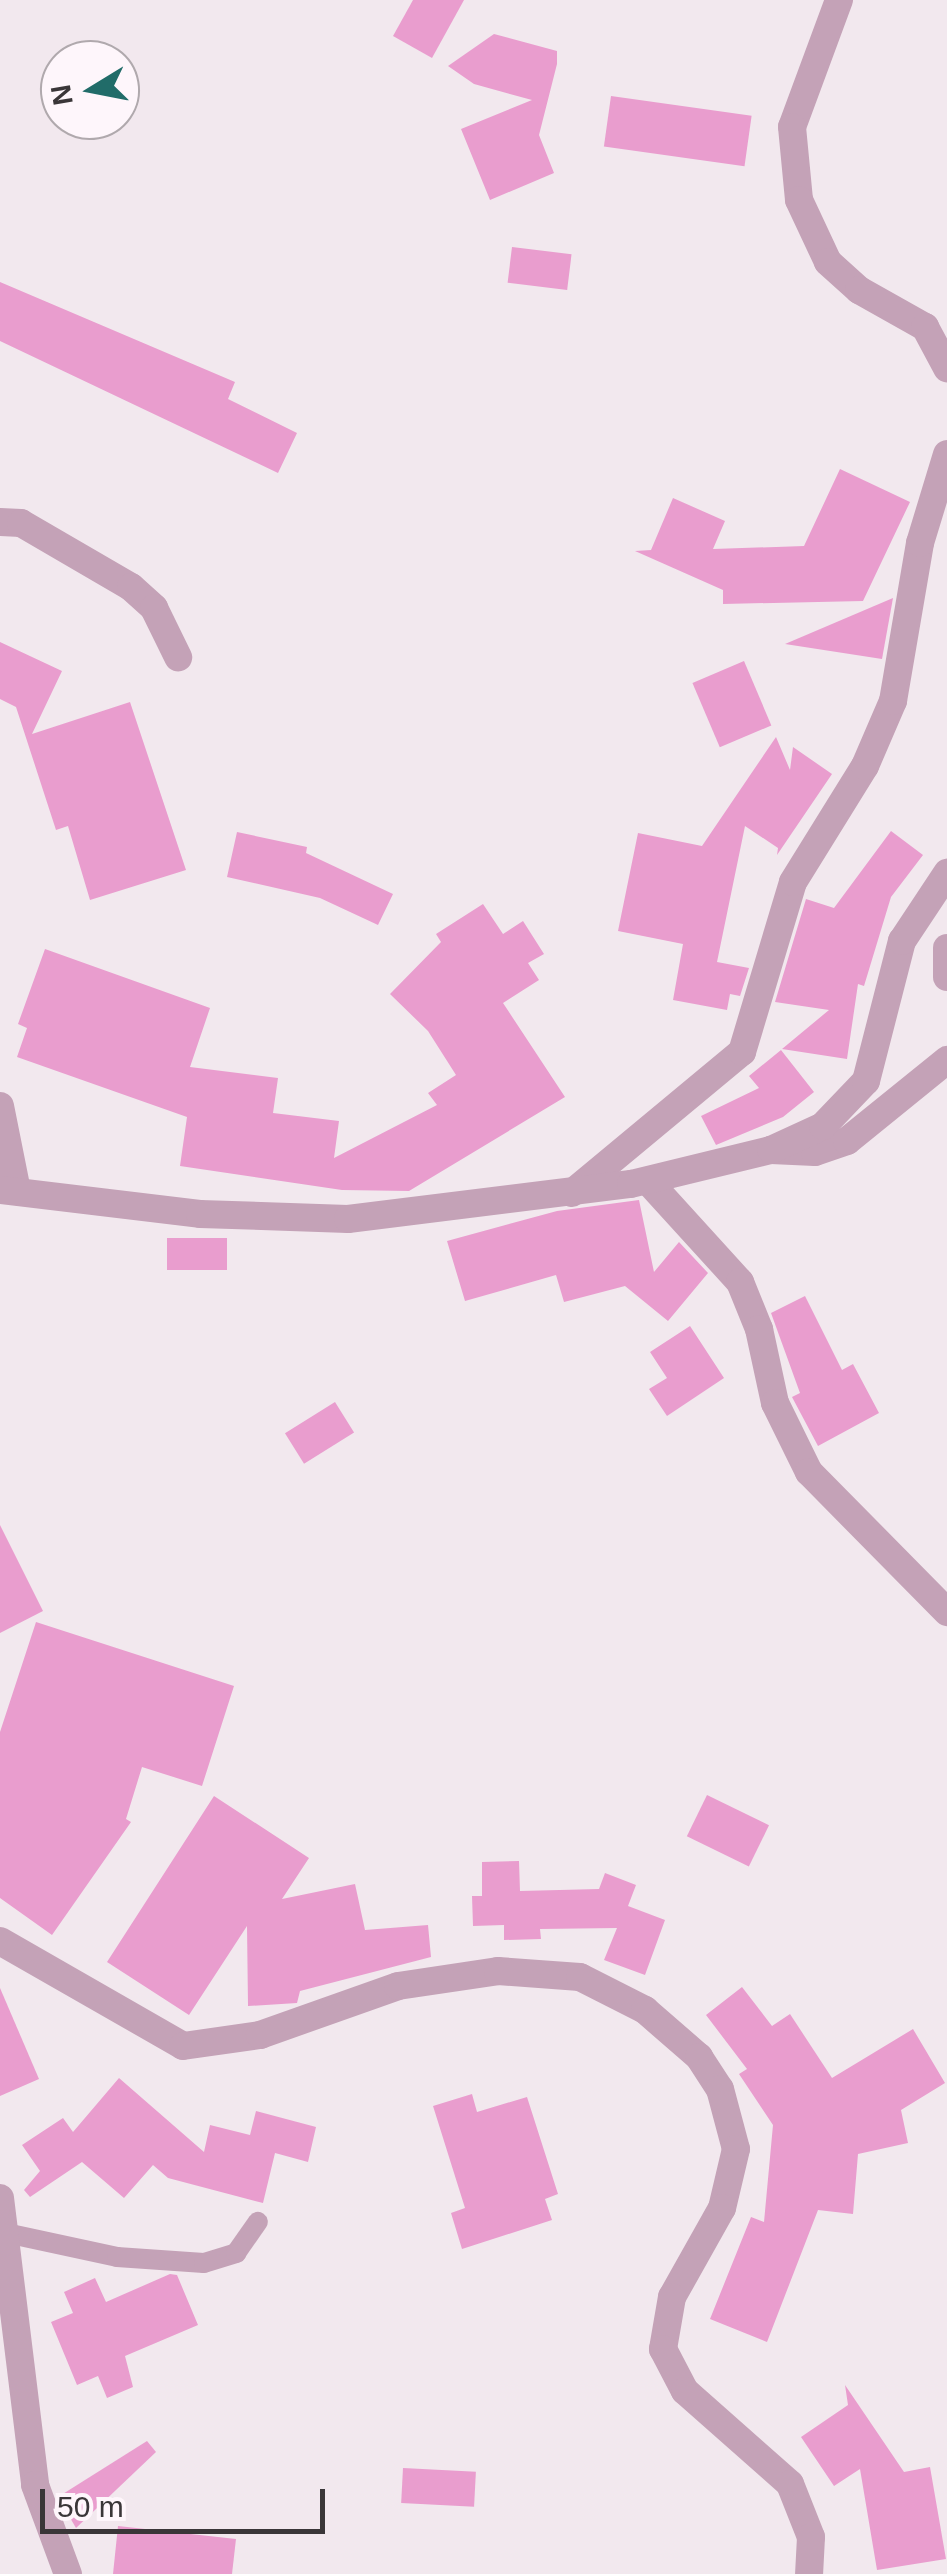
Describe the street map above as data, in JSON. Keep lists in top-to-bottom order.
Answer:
{
  "scale_bar": "50 m",
  "north": "left"
}
